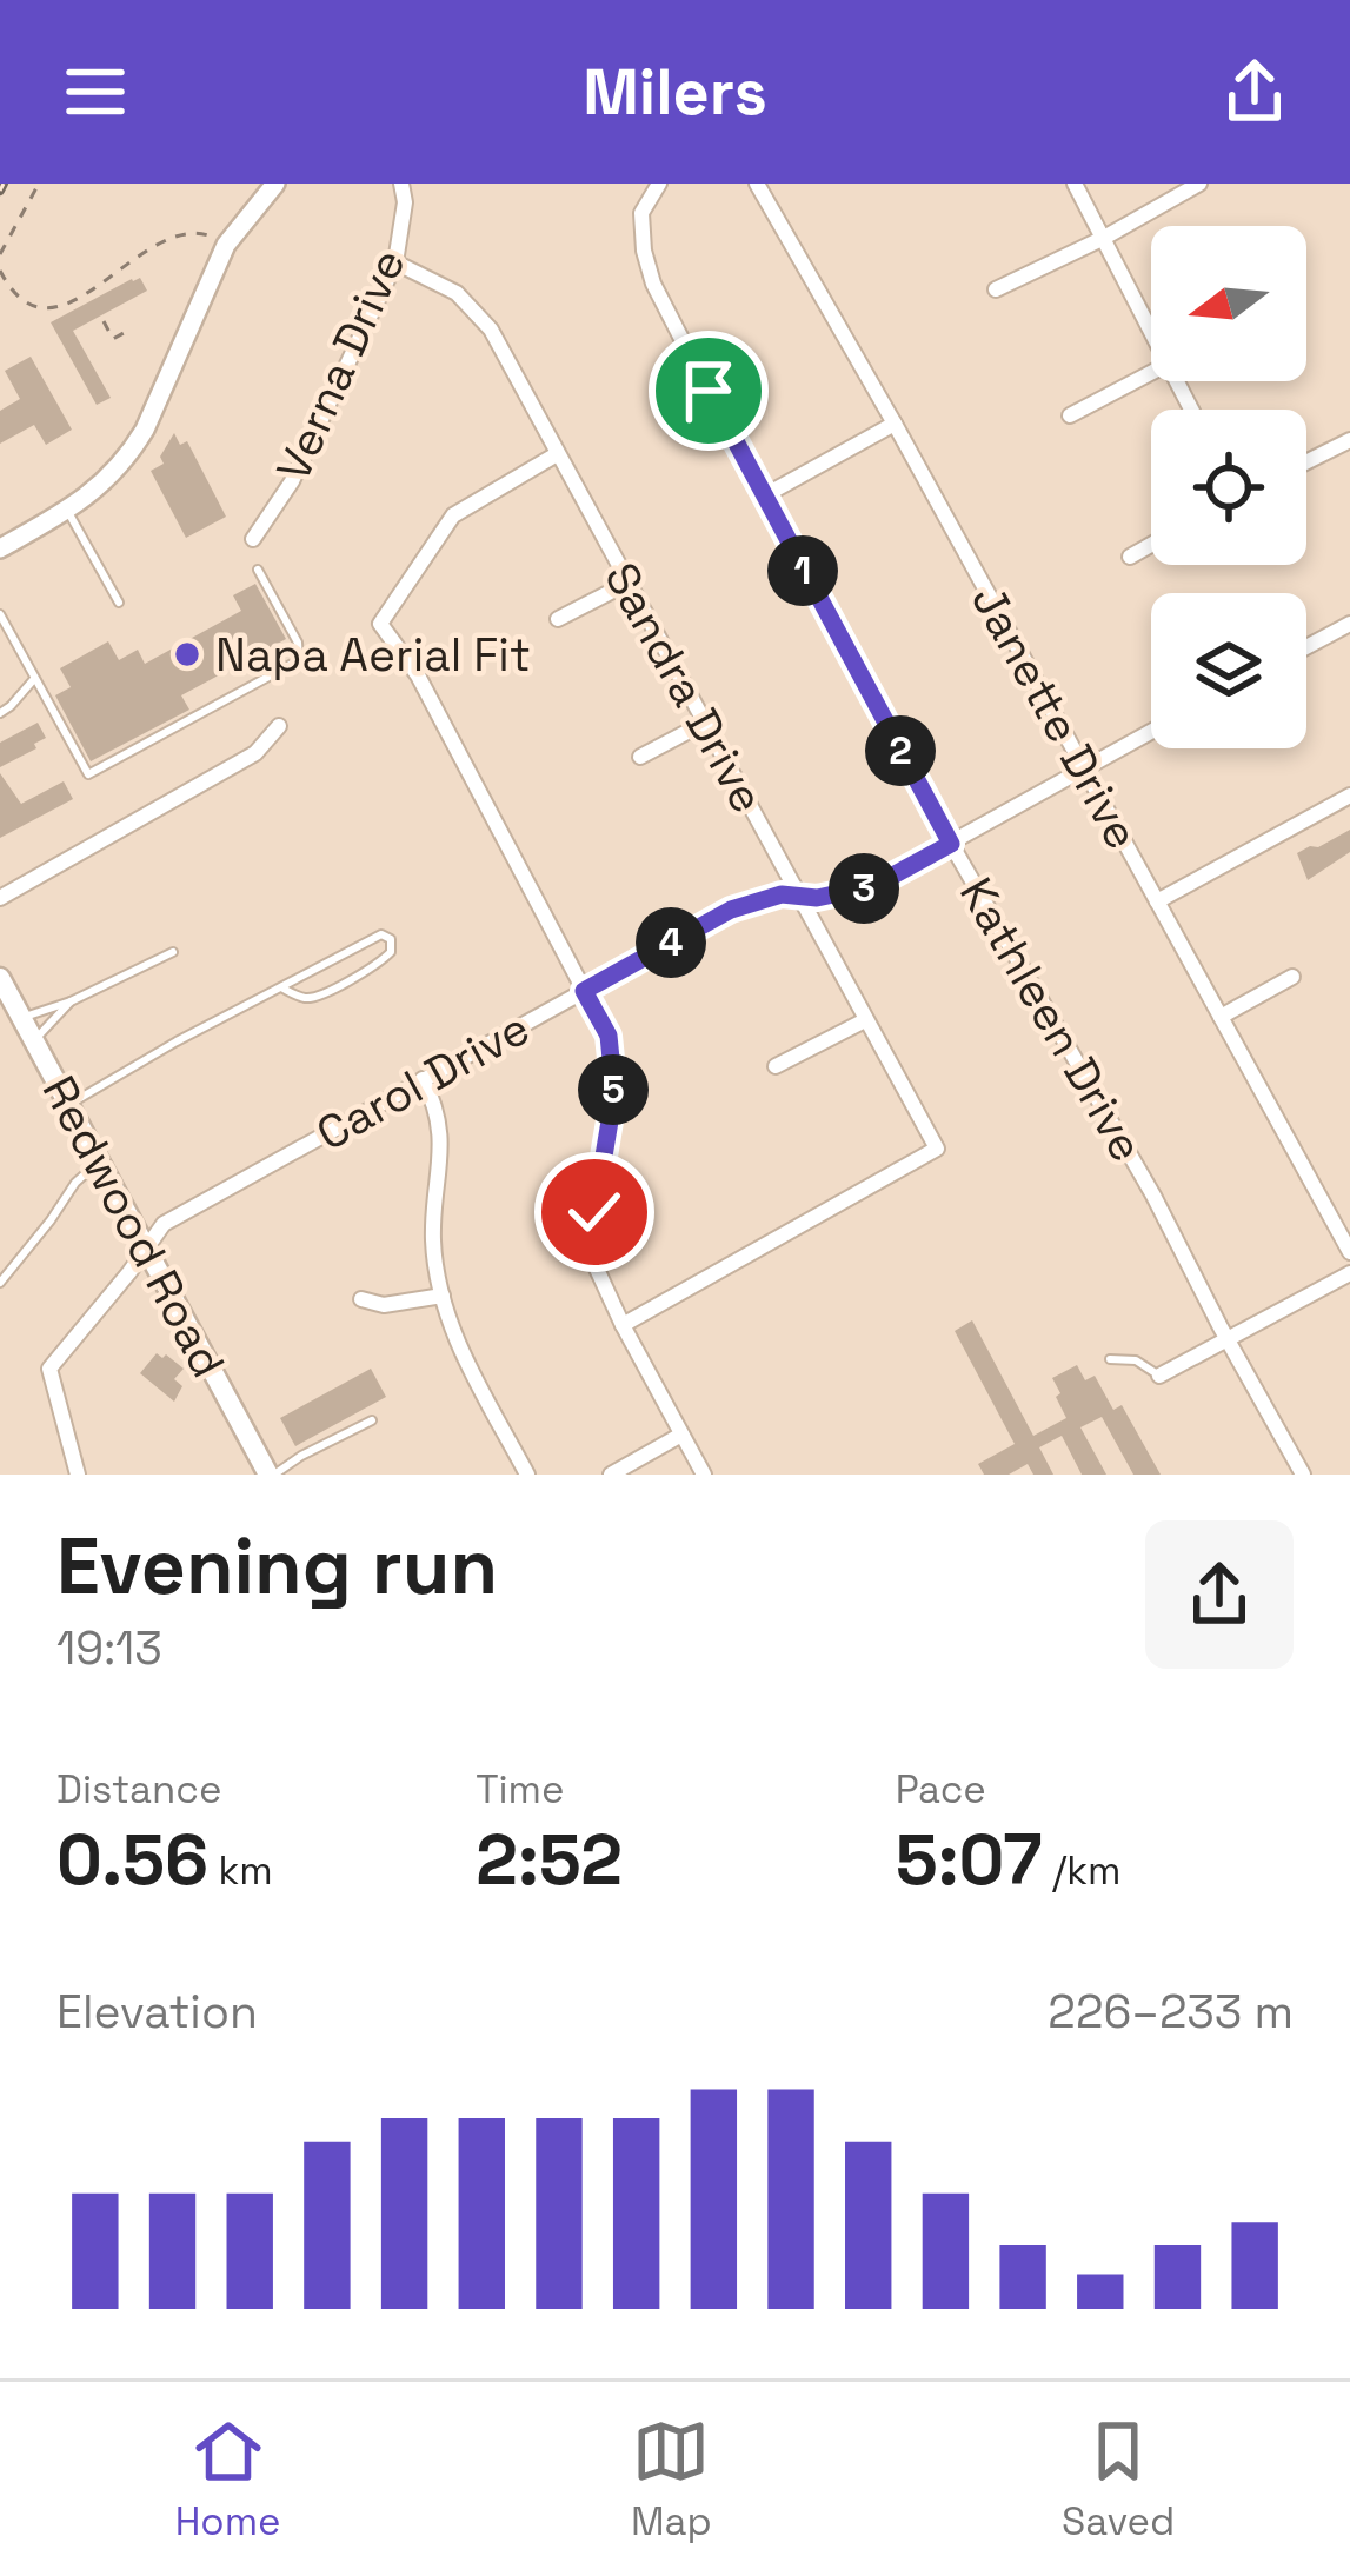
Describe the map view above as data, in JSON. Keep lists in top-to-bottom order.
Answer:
{
  "streets": {
    "main road": ["Redwood Road"],
    "street": [
      "Verna Drive",
      "Sandra Drive",
      "Janette Drive",
      "Kathleen Drive",
      "Carol Drive"
    ]
  },
  "crossings": [
    ["Verna Drive", "Sandra Drive"],
    ["Sandra Drive", "Carol Drive"],
    ["Janette Drive", "Carol Drive"],
    ["Kathleen Drive", "Carol Drive"],
    ["Carol Drive", "Redwood Road"]
  ],
  "places": ["Napa Aerial Fit"],
  "north": "left",
  "page": {
    "header": "Milers",
    "pins": [
      "1",
      "2",
      "3",
      "4",
      "5"
    ],
    "heading": ["Evening run", "19:13"],
    "stats": [
      ["Distance", "0.56 km"],
      ["Time", "2:52"],
      ["Pace", "5:07 /km"]
    ],
    "chart": ["Elevation", "226–233 m"],
    "tabs": ["Home", "Map", "Saved"]
  }
}
